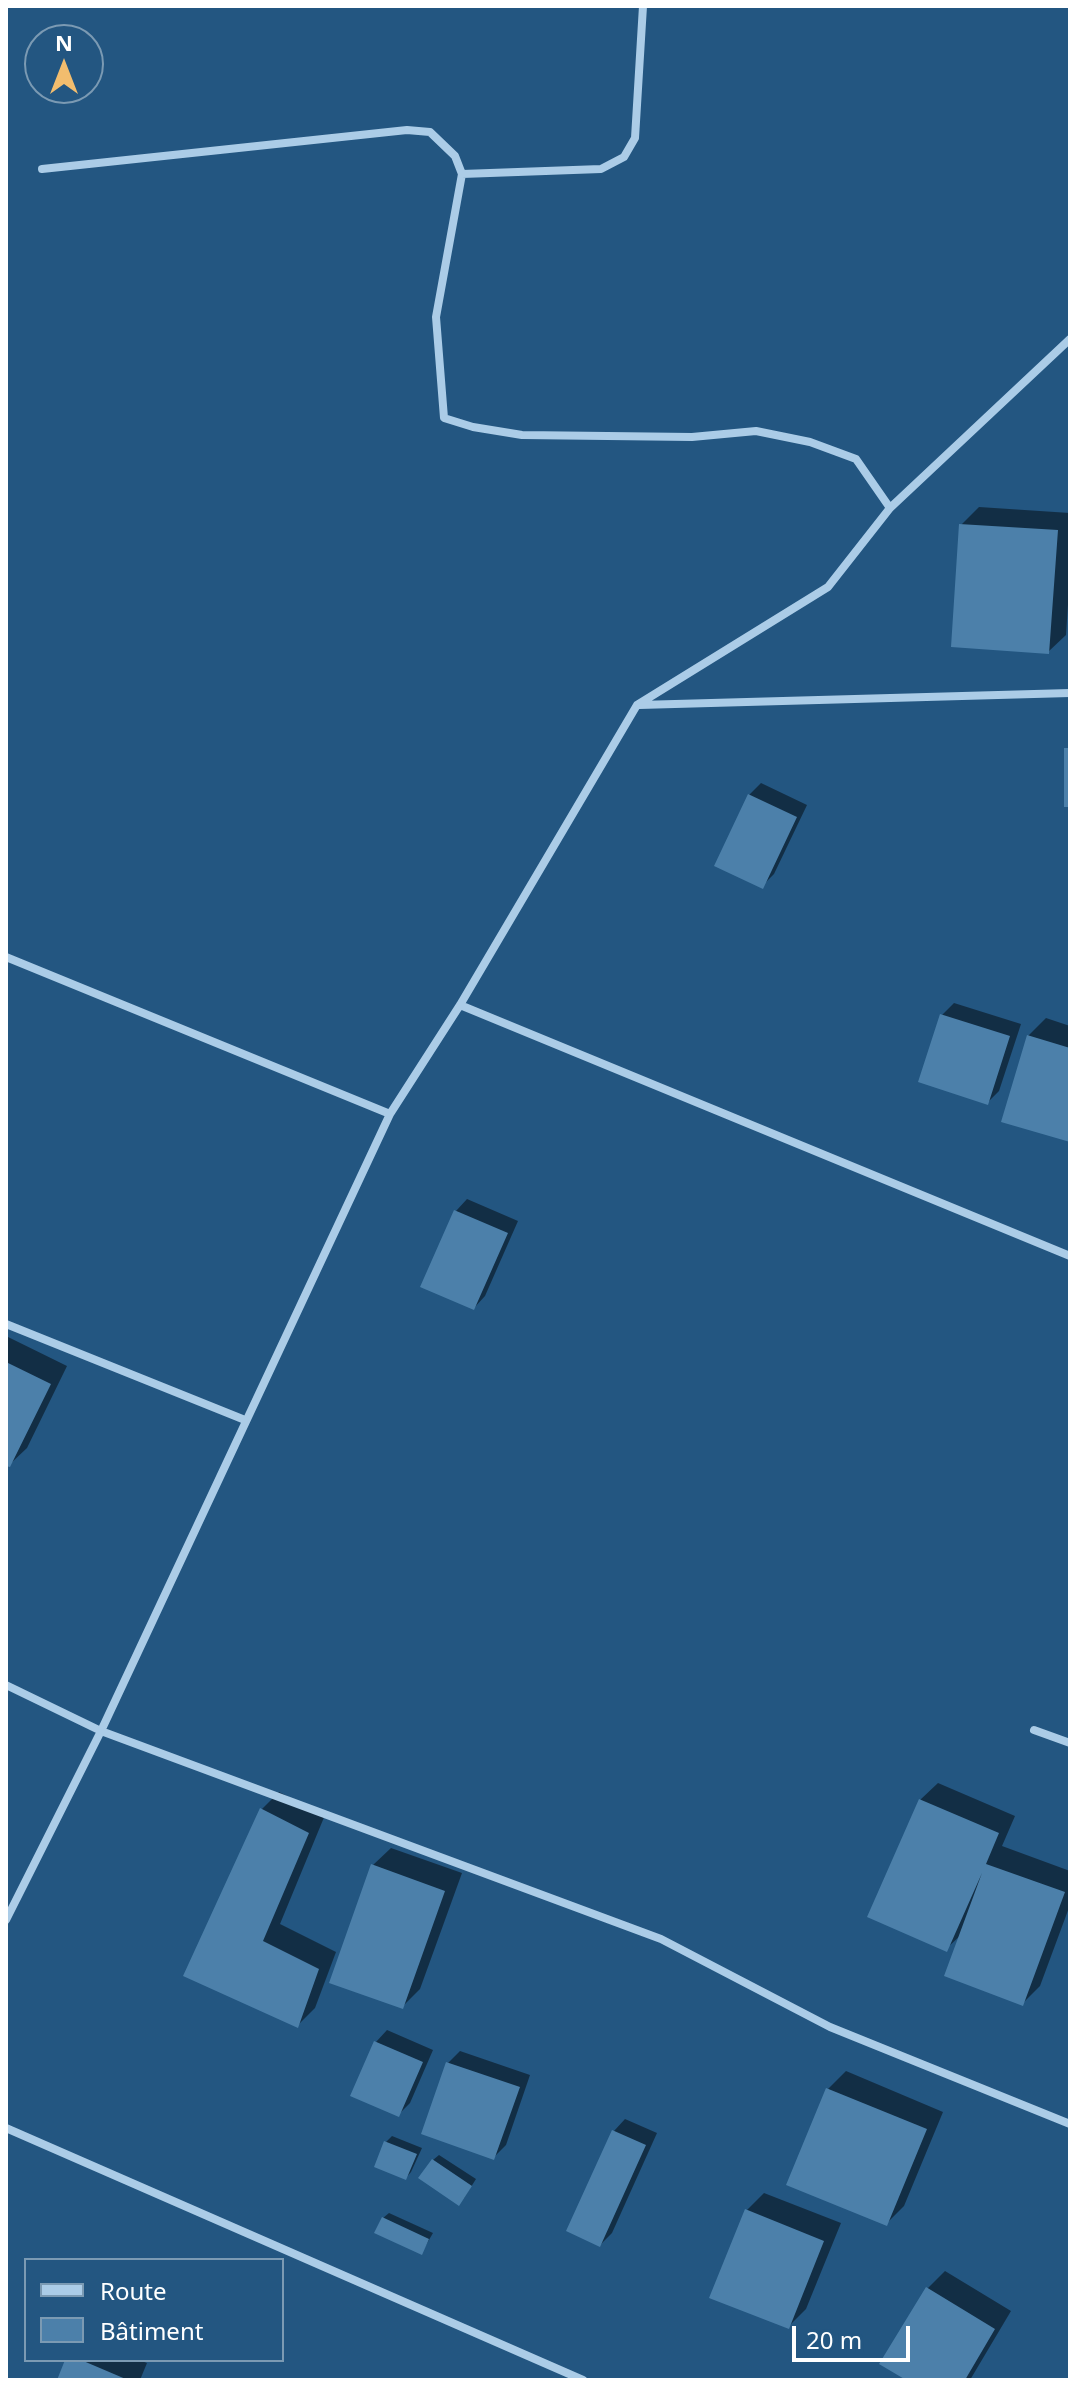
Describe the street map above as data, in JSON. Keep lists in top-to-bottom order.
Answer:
{
  "legend": ["Route", "Bâtiment"],
  "scale_bar": "20 m",
  "north": "top"
}
